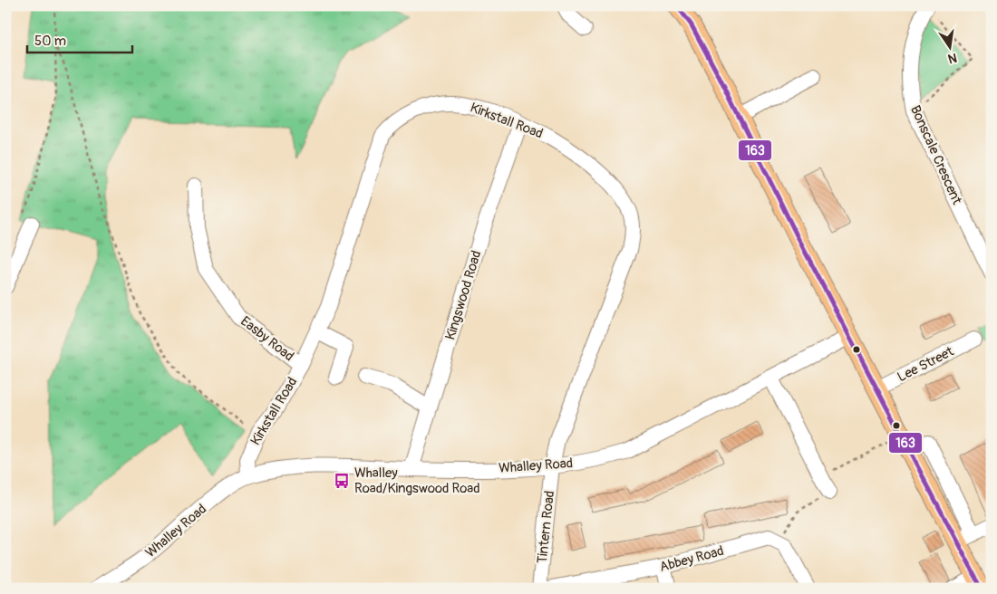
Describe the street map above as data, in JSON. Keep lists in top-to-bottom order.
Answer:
{
  "streets": {
    "street": [
      "Kirkstall Road",
      "Bonscale Crescent",
      "Kingswood Road",
      "Easby Road",
      "Lee Street",
      "Whalley Road",
      "Tintern Road",
      "Abbey Road"
    ]
  },
  "crossings": [
    ["Kirkstall Road", "Kingswood Road"],
    ["Kirkstall Road", "Easby Road"],
    ["Kirkstall Road", "Whalley Road"],
    ["Kirkstall Road", "Tintern Road"],
    ["Kingswood Road", "Whalley Road"],
    ["Whalley Road", "Tintern Road"]
  ],
  "places": {
    "bus stop": ["Whalley Road/Kingswood Road"]
  },
  "lines": ["transit line 163"],
  "scale_bar": "50 m",
  "north": "bottom"
}
